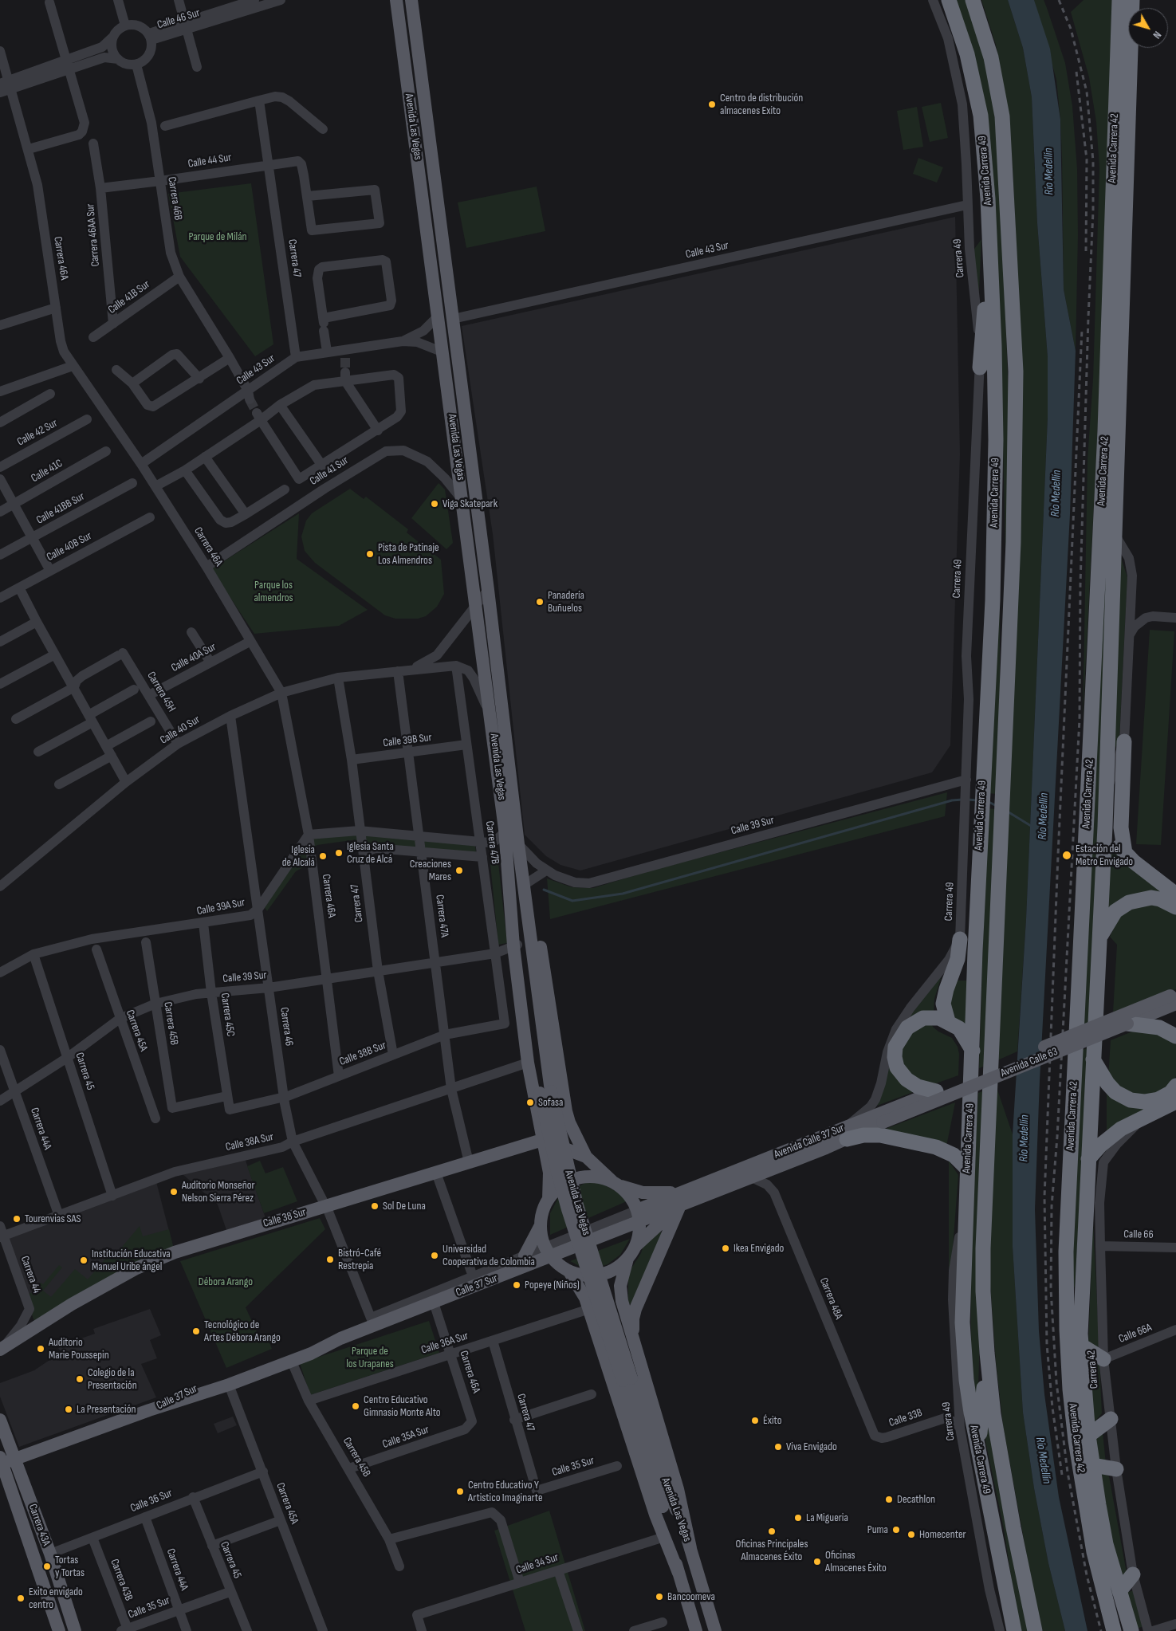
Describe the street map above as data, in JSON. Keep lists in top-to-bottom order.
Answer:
{
  "streets": {
    "highway": ["Avenida Carrera 42", "Avenida Carrera 49"],
    "main road": [
      "Avenida Las Vegas",
      "Avenida Calle 63",
      "Avenida Calle 37 Sur",
      "Calle 38 Sur",
      "Calle 37 Sur",
      "Carrera 43A"
    ],
    "street": [
      "Calle 46 Sur",
      "Calle 44 Sur",
      "Carrera 46B",
      "Carrera 46AA Sur",
      "Calle 43 Sur",
      "Carrera 46A",
      "Carrera 47",
      "Carrera 49",
      "Calle 41B Sur",
      "Calle 42 Sur",
      "Calle 41C",
      "Calle 41 Sur",
      "Calle 41BB Sur",
      "Calle 40B Sur",
      "Calle 40A Sur",
      "Carrera 45H",
      "Calle 40 Sur",
      "Calle 39B Sur",
      "Calle 39 Sur",
      "Carrera 47B",
      "Calle 39A Sur",
      "Carrera 47A",
      "Carrera 45C",
      "Carrera 45B",
      "Carrera 46",
      "Carrera 45A",
      "Calle 38B Sur",
      "Carrera 45",
      "Carrera 44A",
      "Calle 38A Sur",
      "Calle 66",
      "Carrera 44",
      "Carrera 48A",
      "Calle 66A",
      "Calle 36A Sur",
      "Carrera 42",
      "Calle 33B",
      "Calle 35A Sur",
      "Calle 35 Sur",
      "Calle 36 Sur",
      "Calle 34 Sur",
      "Carrera 43B"
    ]
  },
  "crossings": [
    ["Calle 46 Sur", "Carrera 46B"],
    ["Avenida Las Vegas", "Calle 43 Sur"],
    ["Avenida Las Vegas", "Calle 41 Sur"],
    ["Avenida Las Vegas", "Calle 40 Sur"],
    ["Avenida Las Vegas", "Calle 39 Sur"],
    ["Avenida Las Vegas", "Calle 38A Sur"],
    ["Avenida Las Vegas", "Calle 38 Sur"],
    ["Avenida Las Vegas", "Calle 36A Sur"],
    ["Avenida Las Vegas", "Calle 34 Sur"],
    ["Calle 44 Sur", "Carrera 46B"],
    ["Calle 44 Sur", "Carrera 46AA Sur"],
    ["Calle 44 Sur", "Carrera 47"],
    ["Avenida Carrera 49", "Carrera 49"],
    ["Carrera 46B", "Calle 43 Sur"],
    ["Carrera 46B", "Calle 41B Sur"],
    ["Carrera 46AA Sur", "Calle 41B Sur"],
    ["Calle 43 Sur", "Carrera 46A"],
    ["Calle 43 Sur", "Carrera 47"],
    ["Calle 43 Sur", "Carrera 49"],
    ["Carrera 46A", "Calle 41 Sur"],
    ["Carrera 46A", "Calle 40A Sur"],
    ["Carrera 46A", "Calle 40 Sur"],
    ["Carrera 46A", "Calle 39 Sur"],
    ["Carrera 46A", "Calle 39A Sur"],
    ["Carrera 46A", "Calle 38B Sur"],
    ["Carrera 46A", "Calle 37 Sur"],
    ["Carrera 46A", "Calle 36A Sur"],
    ["Carrera 46A", "Calle 35A Sur"],
    ["Carrera 47", "Calle 40 Sur"],
    ["Carrera 47", "Calle 39B Sur"],
    ["Carrera 47", "Calle 39 Sur"],
    ["Carrera 47", "Calle 38B Sur"],
    ["Carrera 47", "Calle 36A Sur"],
    ["Carrera 47", "Calle 35 Sur"],
    ["Carrera 49", "Calle 39 Sur"],
    ["Carrera 49", "Avenida Calle 37 Sur"],
    ["Carrera 49", "Calle 33B"],
    ["Calle 40A Sur", "Carrera 45H"],
    ["Carrera 45H", "Calle 40 Sur"],
    ["Calle 40 Sur", "Carrera 47B"],
    ["Calle 40 Sur", "Carrera 47A"],
    ["Calle 40 Sur", "Carrera 46"],
    ["Calle 39B Sur", "Carrera 47B"],
    ["Calle 39B Sur", "Carrera 47A"],
    ["Calle 39 Sur", "Carrera 47B"],
    ["Calle 39 Sur", "Carrera 47A"],
    ["Calle 39 Sur", "Carrera 45C"],
    ["Calle 39 Sur", "Carrera 45B"],
    ["Calle 39 Sur", "Carrera 46"],
    ["Calle 39 Sur", "Carrera 45A"],
    ["Calle 39 Sur", "Carrera 45"],
    ["Calle 39 Sur", "Carrera 44A"],
    ["Carrera 47B", "Calle 38B Sur"],
    ["Calle 39A Sur", "Carrera 45C"],
    ["Calle 39A Sur", "Carrera 46"],
    ["Calle 39A Sur", "Carrera 45"],
    ["Carrera 47A", "Calle 38B Sur"],
    ["Carrera 47A", "Calle 38A Sur"],
    ["Carrera 47A", "Calle 38 Sur"],
    ["Carrera 45C", "Carrera 45B"],
    ["Carrera 45C", "Calle 38B Sur"],
    ["Carrera 45B", "Calle 37 Sur"],
    ["Carrera 45B", "Calle 36A Sur"],
    ["Carrera 45B", "Calle 35A Sur"],
    ["Carrera 46", "Calle 38B Sur"],
    ["Carrera 46", "Calle 38A Sur"],
    ["Carrera 46", "Calle 38 Sur"],
    ["Carrera 46", "Calle 37 Sur"],
    ["Carrera 45A", "Calle 37 Sur"],
    ["Carrera 45A", "Calle 36 Sur"],
    ["Avenida Calle 63", "Avenida Calle 37 Sur"],
    ["Carrera 45", "Calle 38A Sur"],
    ["Carrera 45", "Calle 35 Sur"],
    ["Carrera 45", "Calle 36 Sur"],
    ["Carrera 44A", "Calle 38A Sur"],
    ["Carrera 44A", "Calle 35 Sur"],
    ["Carrera 44A", "Calle 36 Sur"],
    ["Avenida Calle 37 Sur", "Calle 37 Sur"],
    ["Avenida Calle 37 Sur", "Carrera 48A"],
    ["Calle 38A Sur", "Carrera 44"],
    ["Calle 38 Sur", "Carrera 44"],
    ["Calle 66", "Carrera 42"],
    ["Calle 37 Sur", "Carrera 43A"],
    ["Carrera 48A", "Calle 33B"],
    ["Calle 66A", "Carrera 42"],
    ["Calle 35 Sur", "Carrera 43B"],
    ["Calle 36 Sur", "Carrera 43A"],
    ["Calle 36 Sur", "Carrera 43B"]
  ],
  "water": ["Río Medellín"],
  "parks": [
    "Parque de Milán",
    "Parque los almendros",
    "Débora Arango",
    "Parque de los Urapanes"
  ],
  "places": [
    "Centro de distribución almacenes Exito",
    "Viga Skatepark",
    "Pista de Patinaje Los Almendros",
    "Panadería Buñuelos",
    "Iglesia Santa Cruz de Alcá",
    "Estación del Metro Envigado",
    "Iglesia de Alcalá",
    "Creaciones Mares",
    "Sofasa",
    "Auditorio Monseñor Nelson Sierra Pérez",
    "Sol De Luna",
    "Tourenvias SAS",
    "Ikea Envigado",
    "Universidad Cooperativa de Colombia",
    "Bistró-Café Restrepia",
    "Institución Educativa Manuel Uribe ángel",
    "Popeye (Niños)",
    "Tecnológico de Artes Débora Arango",
    "Auditorio Marie Poussepin",
    "Colegio de la Presentación",
    "Centro Educativo Gimnasio Monte Alto",
    "La Presentación",
    "Éxito",
    "Viva Envigado",
    "Centro Educativo Y Artistico Imaginarte",
    "Decathlon",
    "La Migueria",
    "Puma",
    "Oficinas Principales Almacenes Éxito",
    "Homecenter",
    "Oficinas Almacenes Éxito",
    "Tortas y Tortas",
    "Bancoomeva",
    "Exito envigado centro"
  ],
  "north": "bottom right"
}
